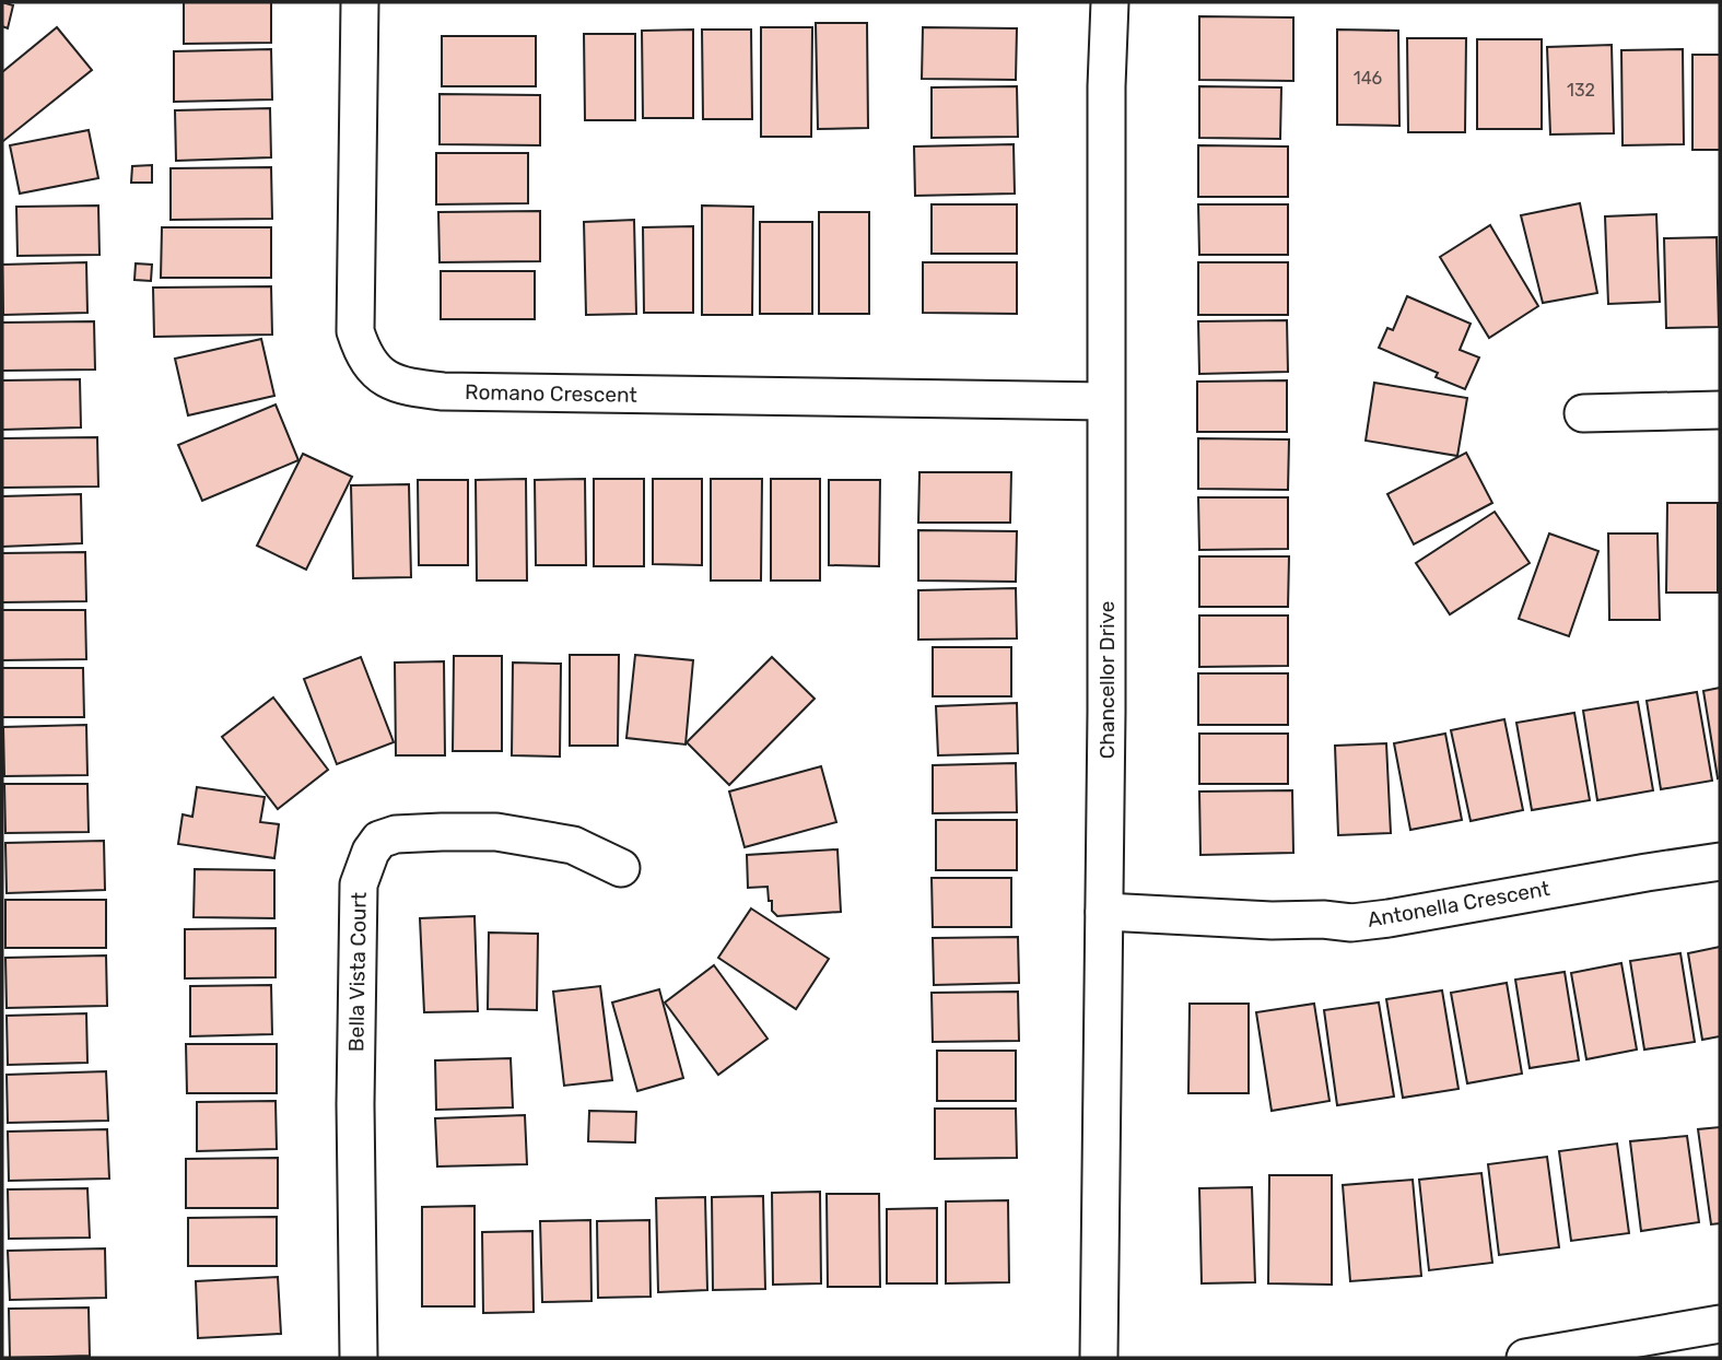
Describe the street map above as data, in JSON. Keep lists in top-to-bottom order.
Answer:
{
  "streets": {
    "street": [
      "Romano Crescent",
      "Chancellor Drive",
      "Antonella Crescent",
      "Bella Vista Court"
    ]
  },
  "crossings": [
    ["Romano Crescent", "Chancellor Drive"],
    ["Chancellor Drive", "Antonella Crescent"]
  ],
  "house_numbers": ["146", "132"]
}
